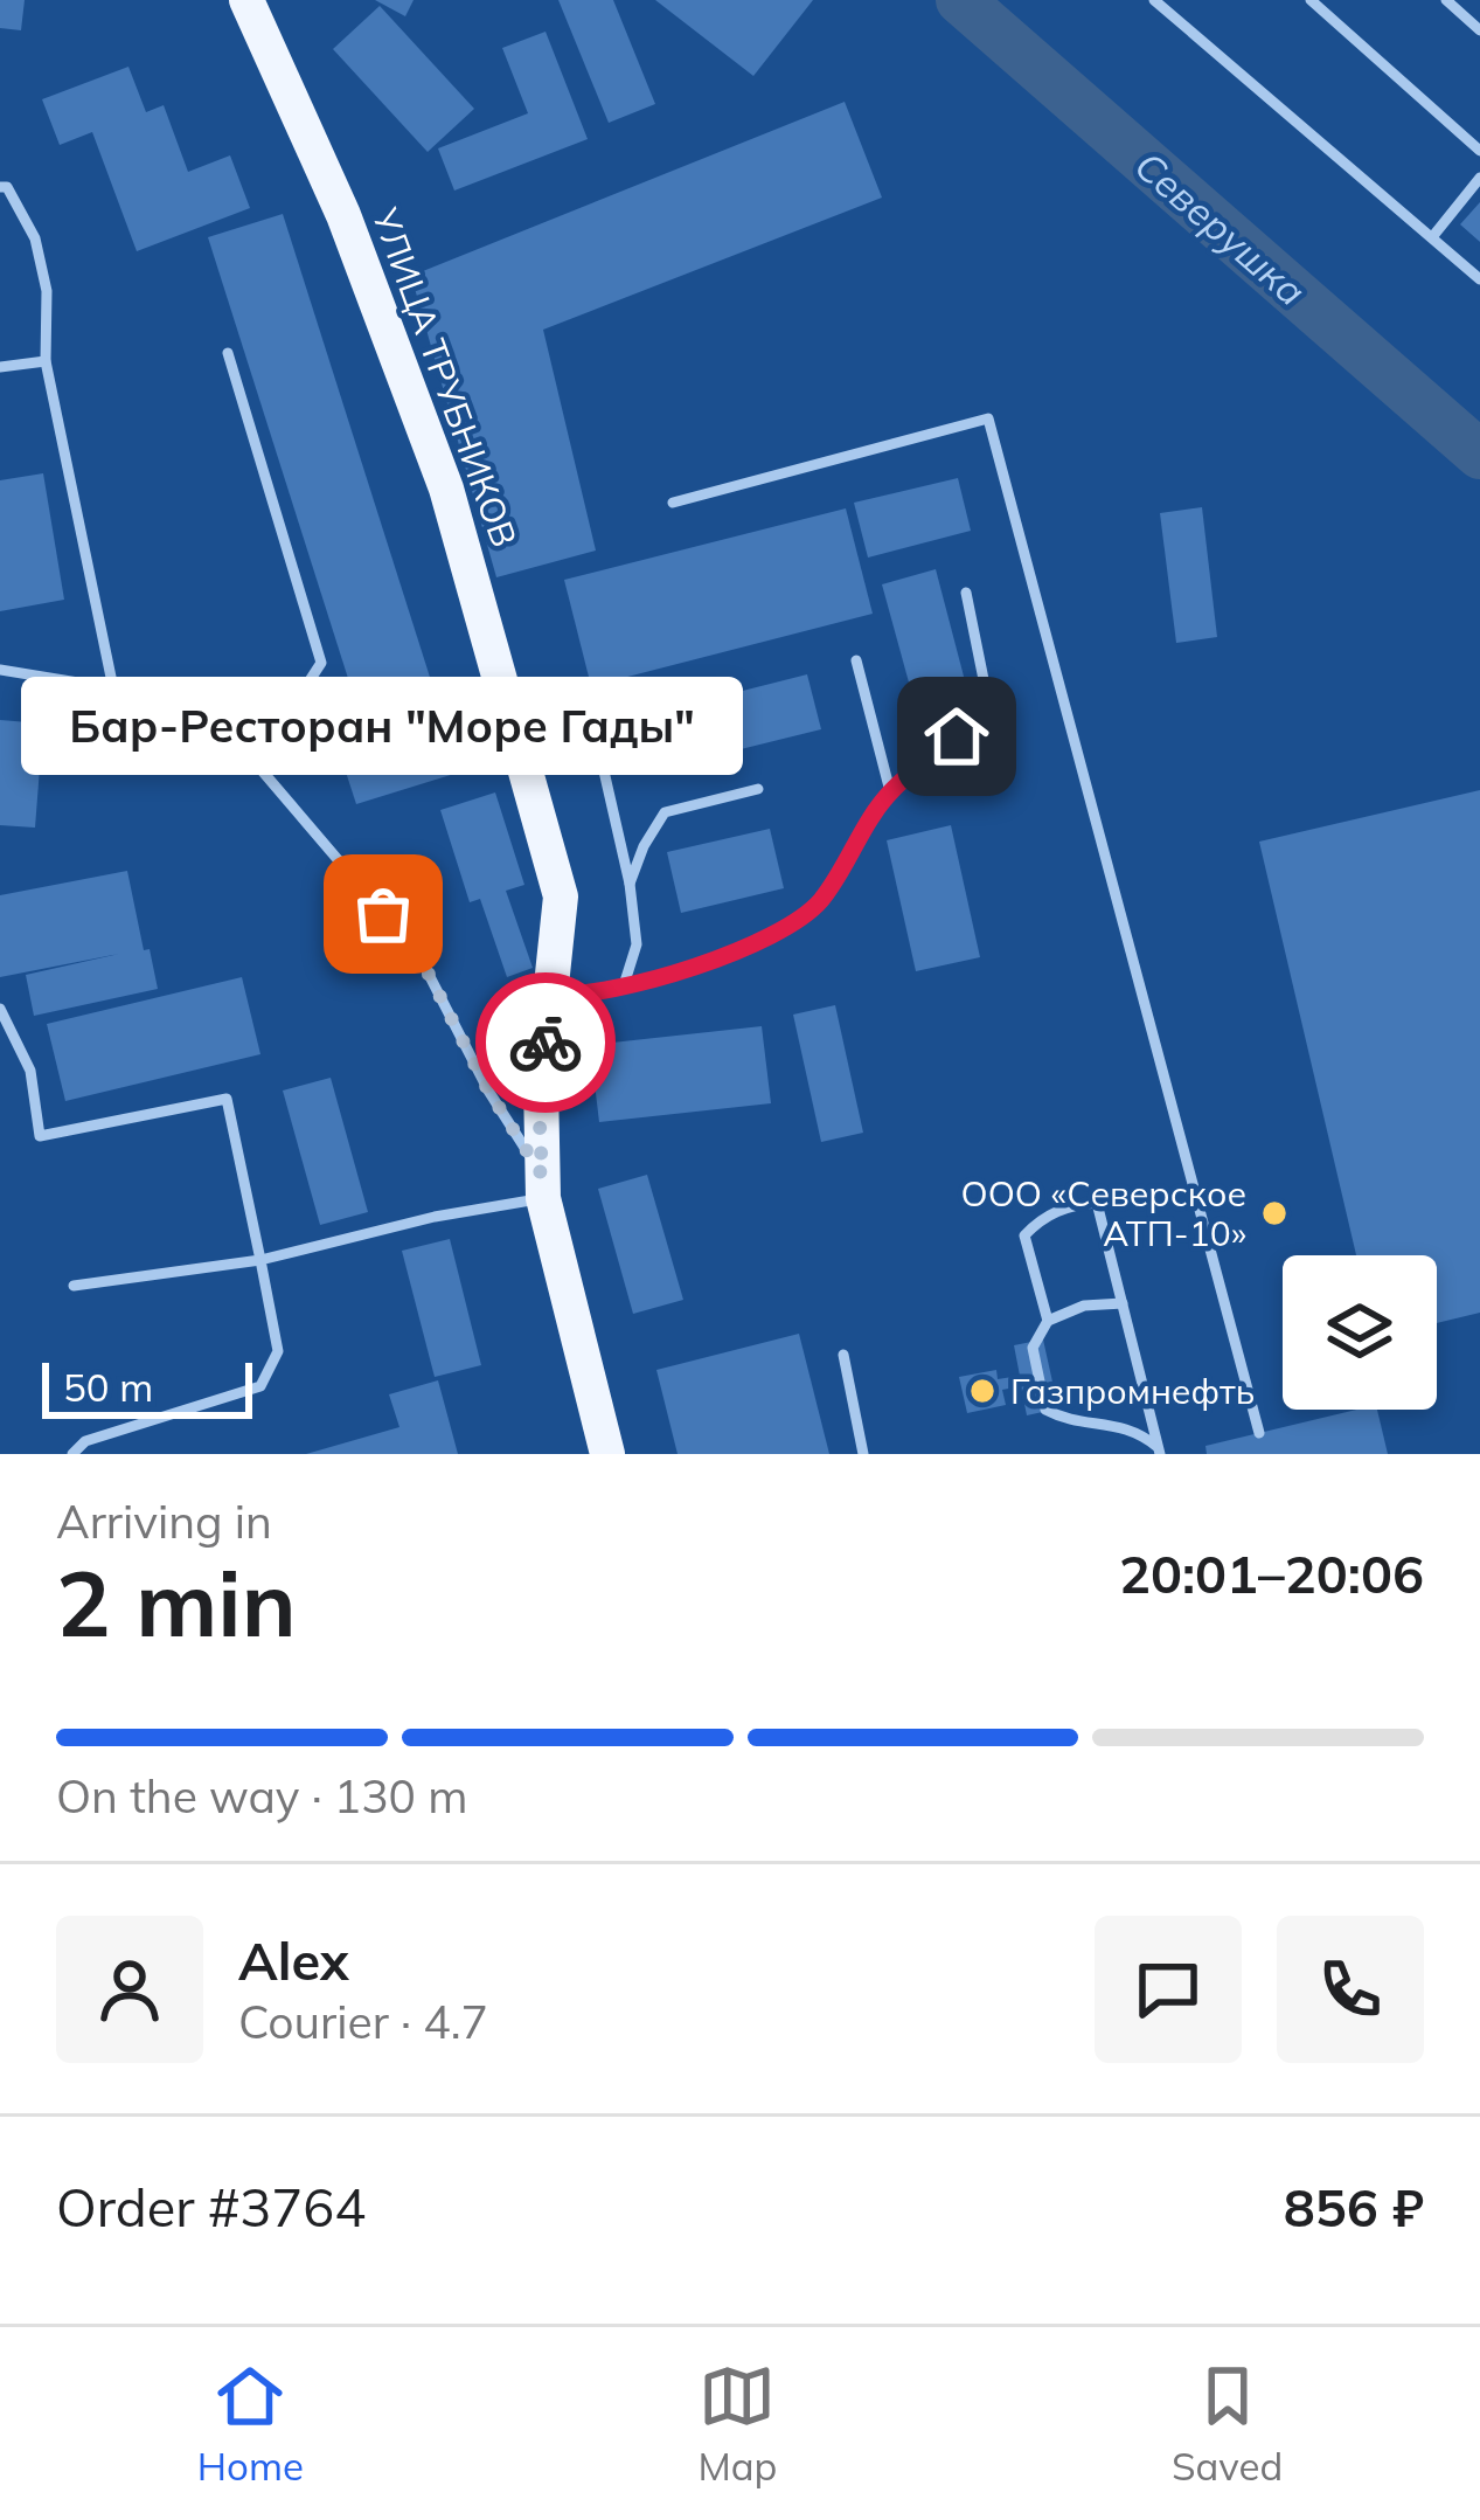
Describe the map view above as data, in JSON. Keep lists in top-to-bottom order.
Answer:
{
  "streets": {
    "main road": ["УЛИЦА ТРУБНИКОВ"]
  },
  "water": ["Северушка"],
  "places": ["Бар-Ресторан \"Море Гады\"", "ООО «Северское АТП-10»", "Газпромнефть"],
  "scale_bar": "50 m",
  "page": {
    "bubble": "Бар-Ресторан \"Море Гады\"",
    "scale": "50 m",
    "heading": ["2 min", "Arriving in", "20:01–20:06"],
    "panel": [
      "Alex",
      "Courier · 4.7",
      "Order #3764",
      "856 ₽"
    ],
    "bar": "On the way · 130 m",
    "tabs": ["Home", "Map", "Saved"]
  }
}
